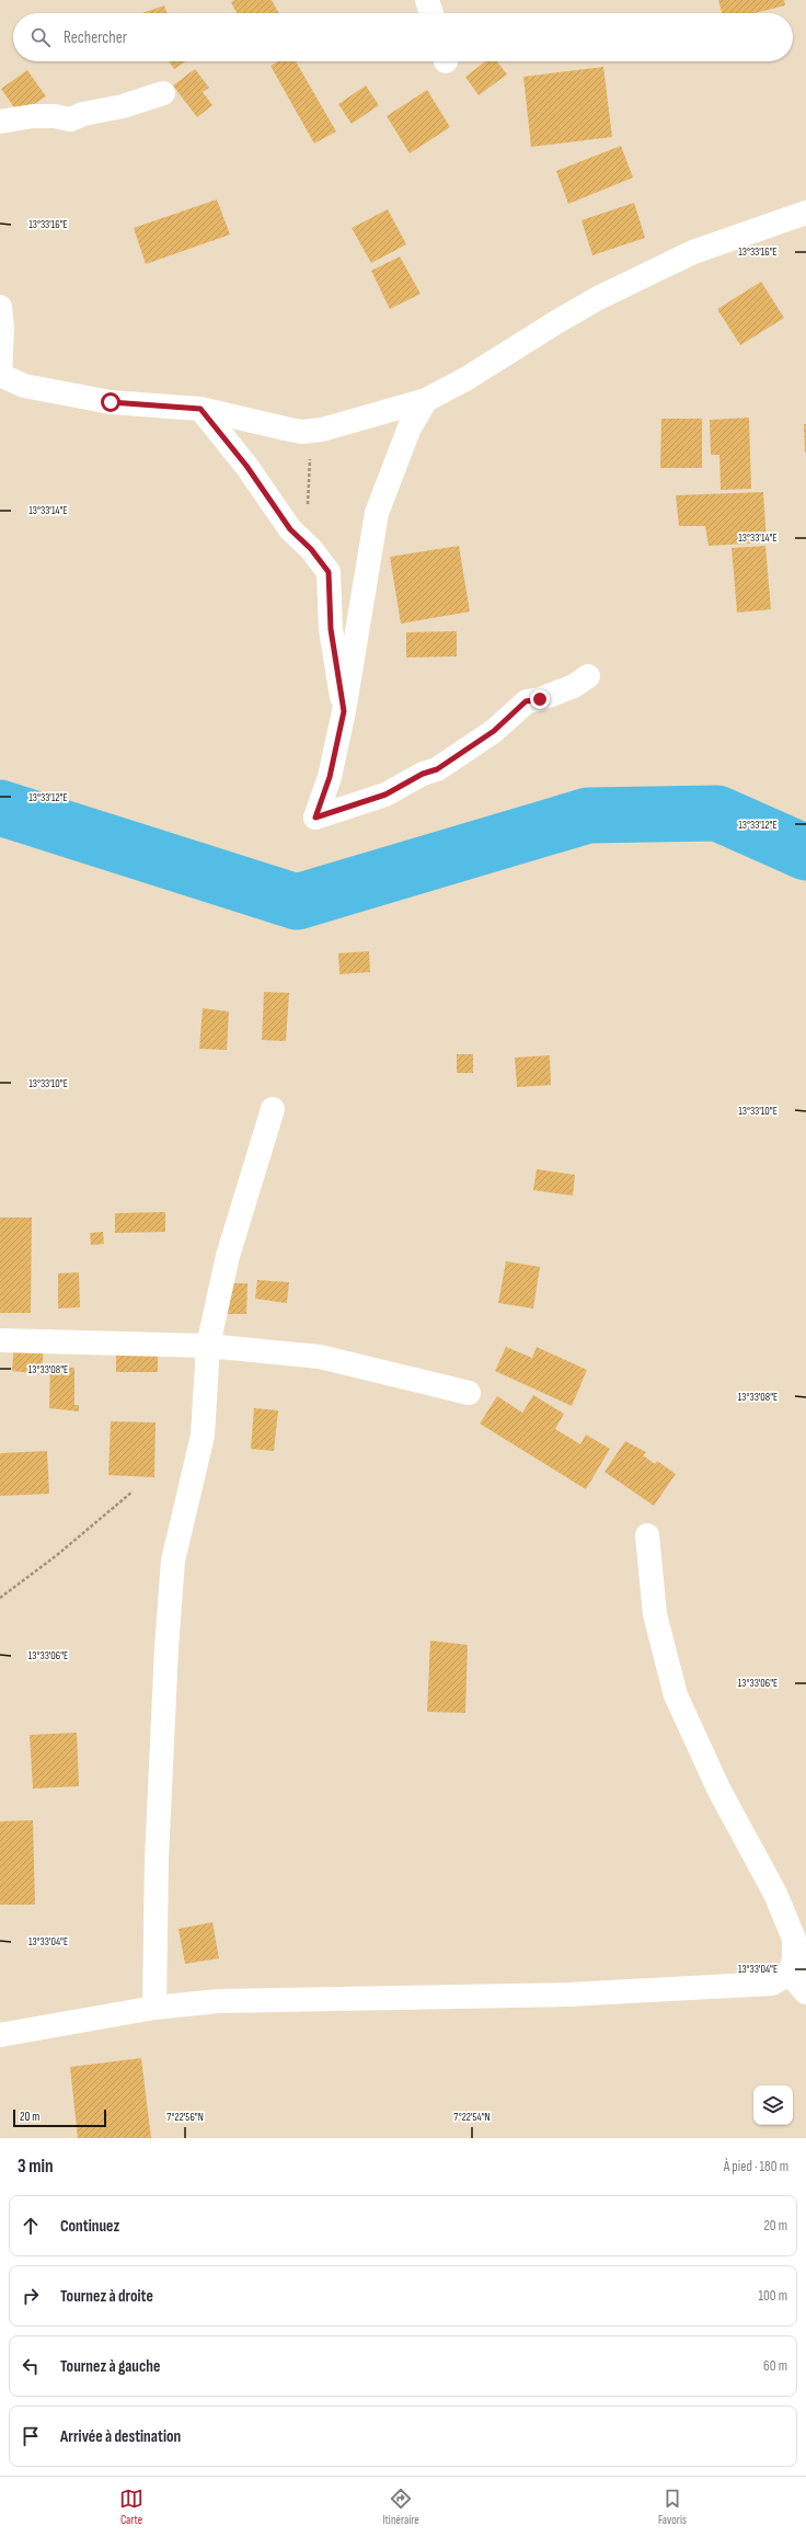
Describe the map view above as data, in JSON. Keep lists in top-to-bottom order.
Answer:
{
  "scale_bar": "20 m",
  "page": {
    "search": "Rechercher",
    "scale": "20 m",
    "heading": ["3 min", "À pied · 180 m"],
    "list": [
      ["Continuez", "20 m"],
      ["Tournez à droite", "100 m"],
      ["Tournez à gauche", "60 m"],
      "Arrivée à destination"
    ],
    "nav": ["Carte", "Itinéraire", "Favoris"]
  },
  "coordinates": [
    "13°33'16\"E",
    "13°33'14\"E",
    "13°33'12\"E",
    "13°33'10\"E",
    "13°33'08\"E",
    "13°33'06\"E",
    "13°33'04\"E",
    "7°22'56\"N",
    "7°22'54\"N"
  ]
}
